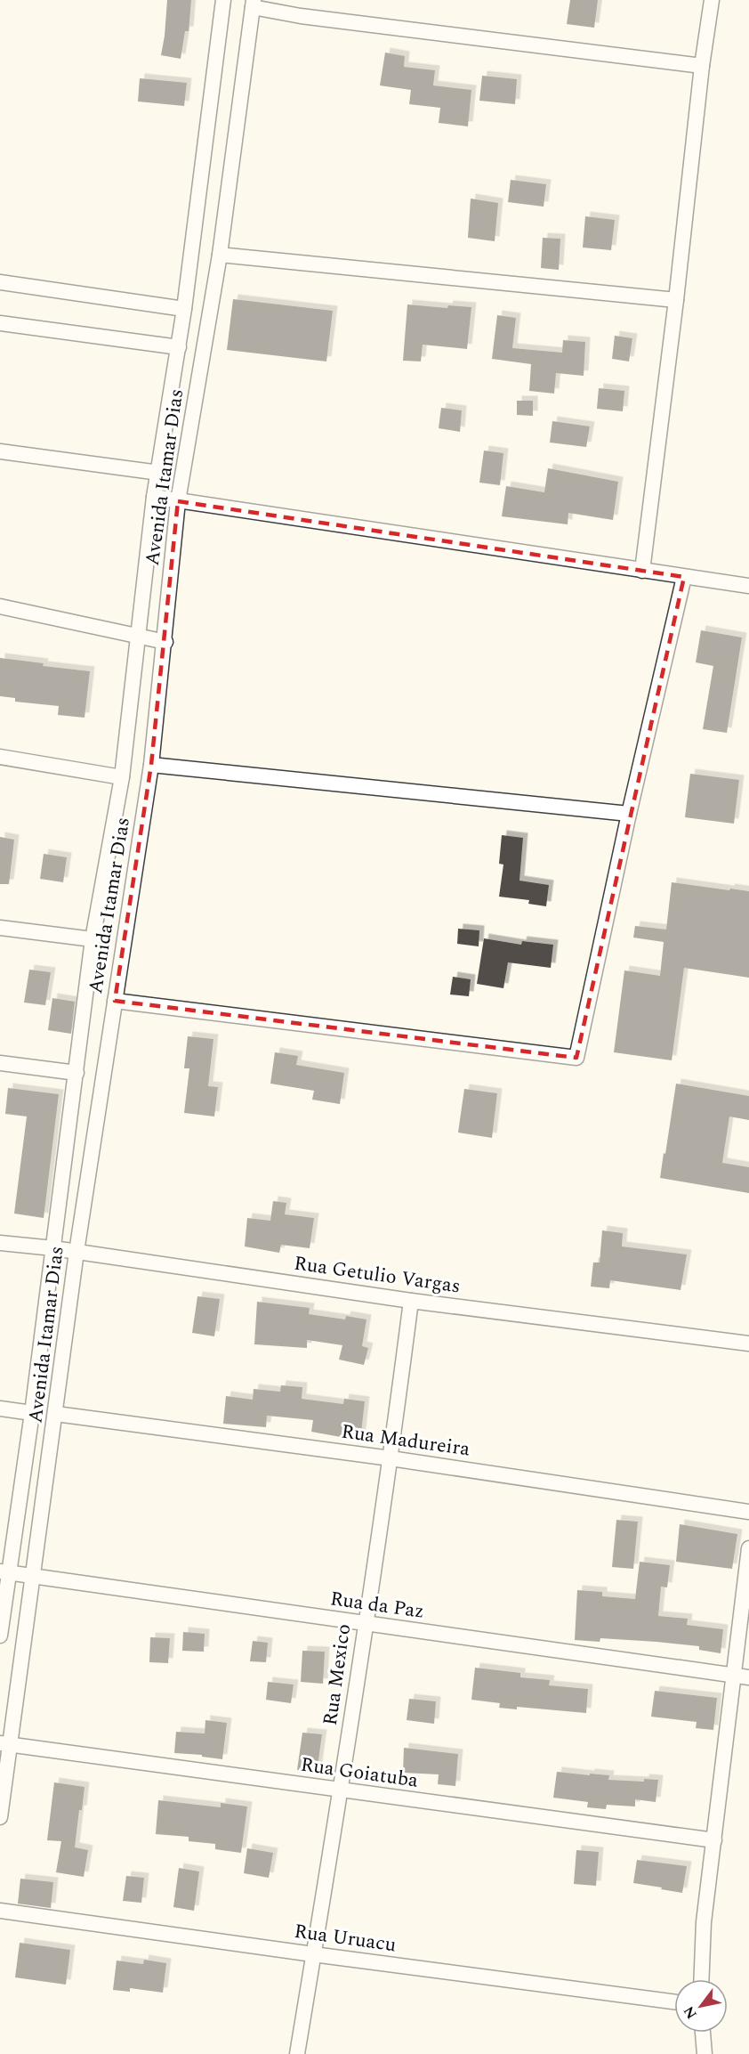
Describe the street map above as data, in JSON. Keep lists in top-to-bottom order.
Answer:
{
  "streets": {
    "street": [
      "Avenida Itamar Dias",
      "Rua Getulio Vargas",
      "Rua Madureira",
      "Rua da Paz",
      "Rua Mexico",
      "Rua Goiatuba",
      "Rua Uruacu"
    ]
  },
  "crossings": [
    ["Avenida Itamar Dias", "Rua Getulio Vargas"],
    ["Avenida Itamar Dias", "Rua Madureira"],
    ["Avenida Itamar Dias", "Rua da Paz"],
    ["Avenida Itamar Dias", "Rua Goiatuba"],
    ["Rua Getulio Vargas", "Rua Mexico"],
    ["Rua Madureira", "Rua Mexico"],
    ["Rua da Paz", "Rua Mexico"],
    ["Rua Mexico", "Rua Goiatuba"],
    ["Rua Mexico", "Rua Uruacu"]
  ],
  "north": "bottom left"
}
